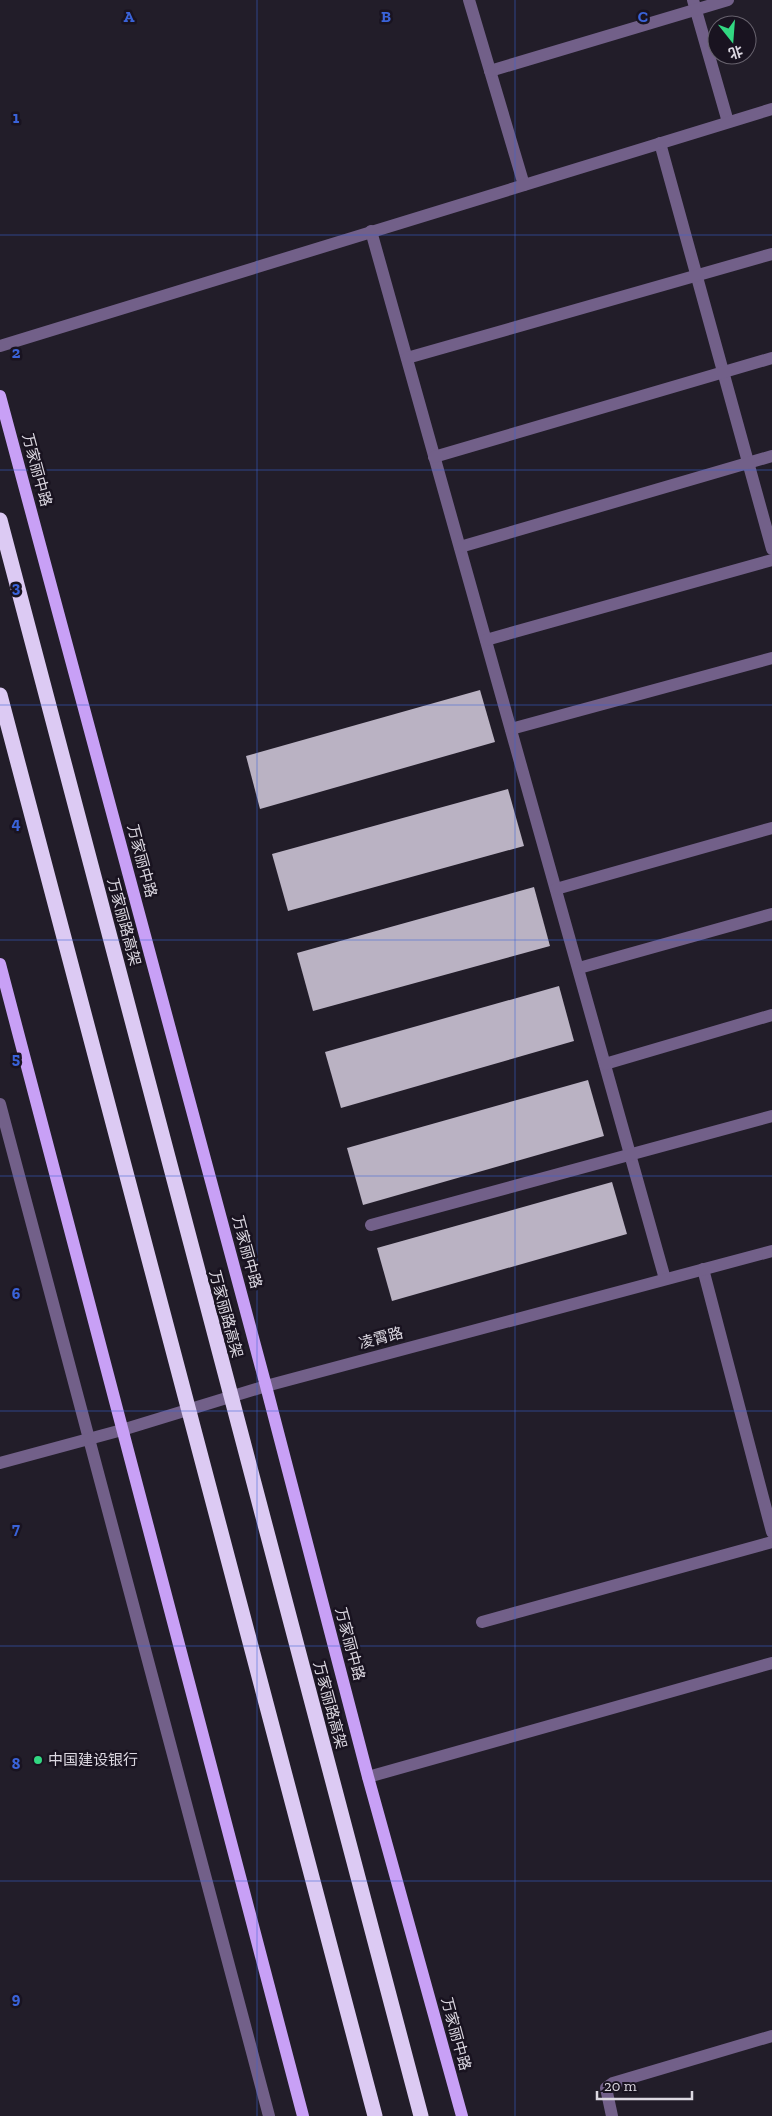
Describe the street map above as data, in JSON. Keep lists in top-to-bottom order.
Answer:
{
  "streets": {
    "highway": ["万家丽路高架"],
    "main road": ["万家丽中路"],
    "street": ["凌霄路"]
  },
  "crossings": [
    ["万家丽中路", "凌霄路"]
  ],
  "places": ["中国建设银行"],
  "scale_bar": "20 m",
  "north": "bottom",
  "grid": {
    "columns": ["A", "B", "C"],
    "rows": [
      "1",
      "2",
      "3",
      "4",
      "5",
      "6",
      "7",
      "8",
      "9"
    ]
  }
}
